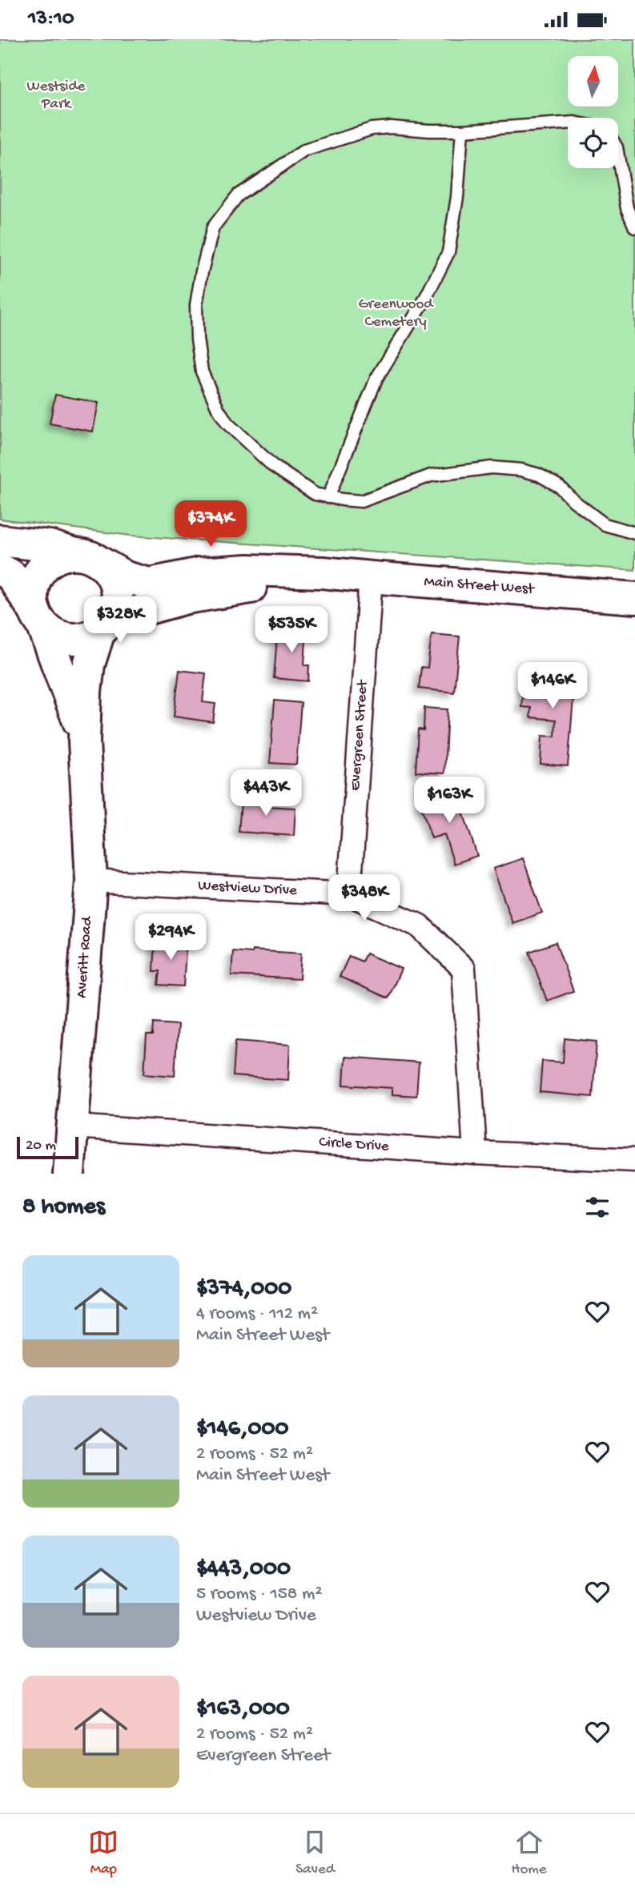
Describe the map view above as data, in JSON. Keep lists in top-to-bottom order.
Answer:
{
  "streets": {
    "main road": ["Main Street West", "Averitt Road"],
    "street": ["Evergreen Street", "Westview Drive", "Circle Drive"]
  },
  "crossings": [
    ["Main Street West", "Evergreen Street"],
    ["Main Street West", "Averitt Road"],
    ["Evergreen Street", "Westview Drive"],
    ["Westview Drive", "Averitt Road"],
    ["Westview Drive", "Circle Drive"],
    ["Averitt Road", "Circle Drive"]
  ],
  "parks": ["Westside Park", "Greenwood Cemetery"],
  "scale_bar": "20 m",
  "north": "top",
  "page": {
    "status": "13:10",
    "price": [
      "$374K",
      "$328K",
      "$535K",
      "$146K",
      "$443K",
      "$163K",
      "$348K",
      "$294K"
    ],
    "scale": "20 m",
    "heading": "8 homes",
    "list": [
      {
        "name": "$374,000",
        "note": "4 rooms · 112 m² · Main Street West"
      },
      {
        "name": "$146,000",
        "note": "2 rooms · 52 m² · Main Street West"
      },
      {
        "name": "$443,000",
        "note": "5 rooms · 158 m² · Westview Drive"
      },
      {
        "name": "$163,000",
        "note": "2 rooms · 52 m² · Evergreen Street"
      }
    ],
    "tabs": ["Map", "Saved", "Home"]
  }
}
